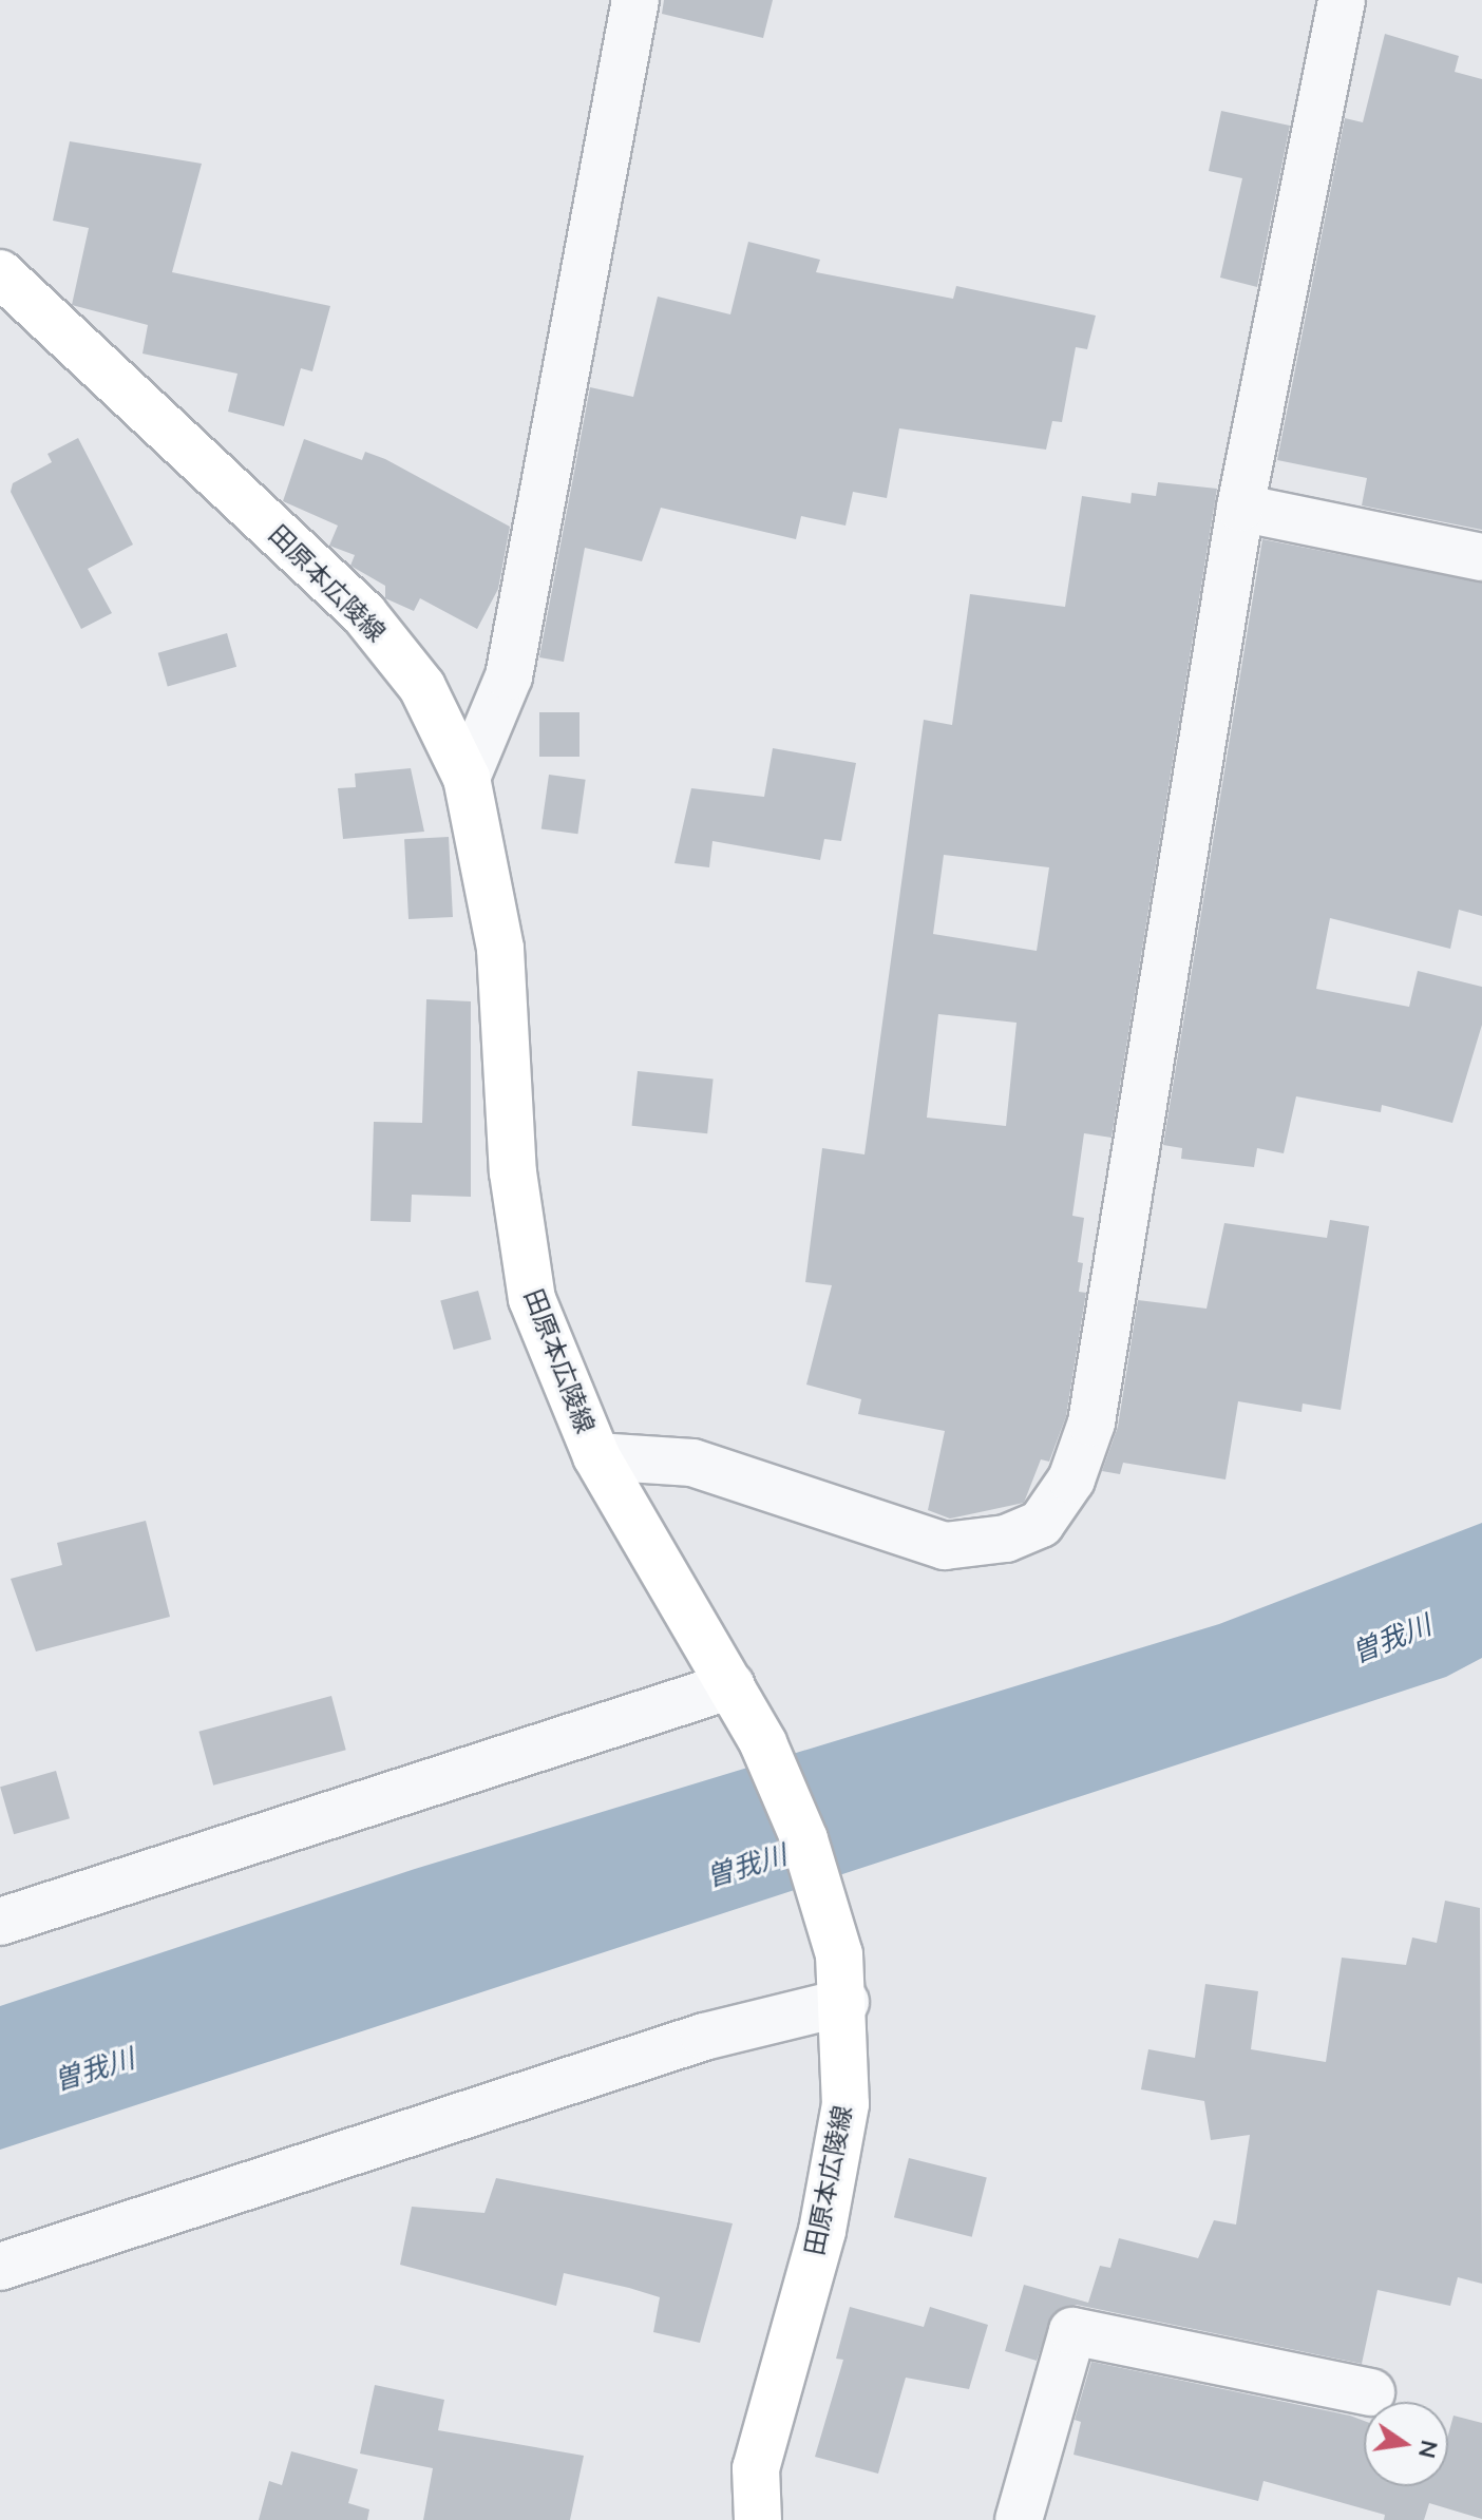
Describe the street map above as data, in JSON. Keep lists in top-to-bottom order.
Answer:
{
  "streets": {
    "main road": ["田原本広陵線"]
  },
  "water": ["曽我川"],
  "north": "right"
}
